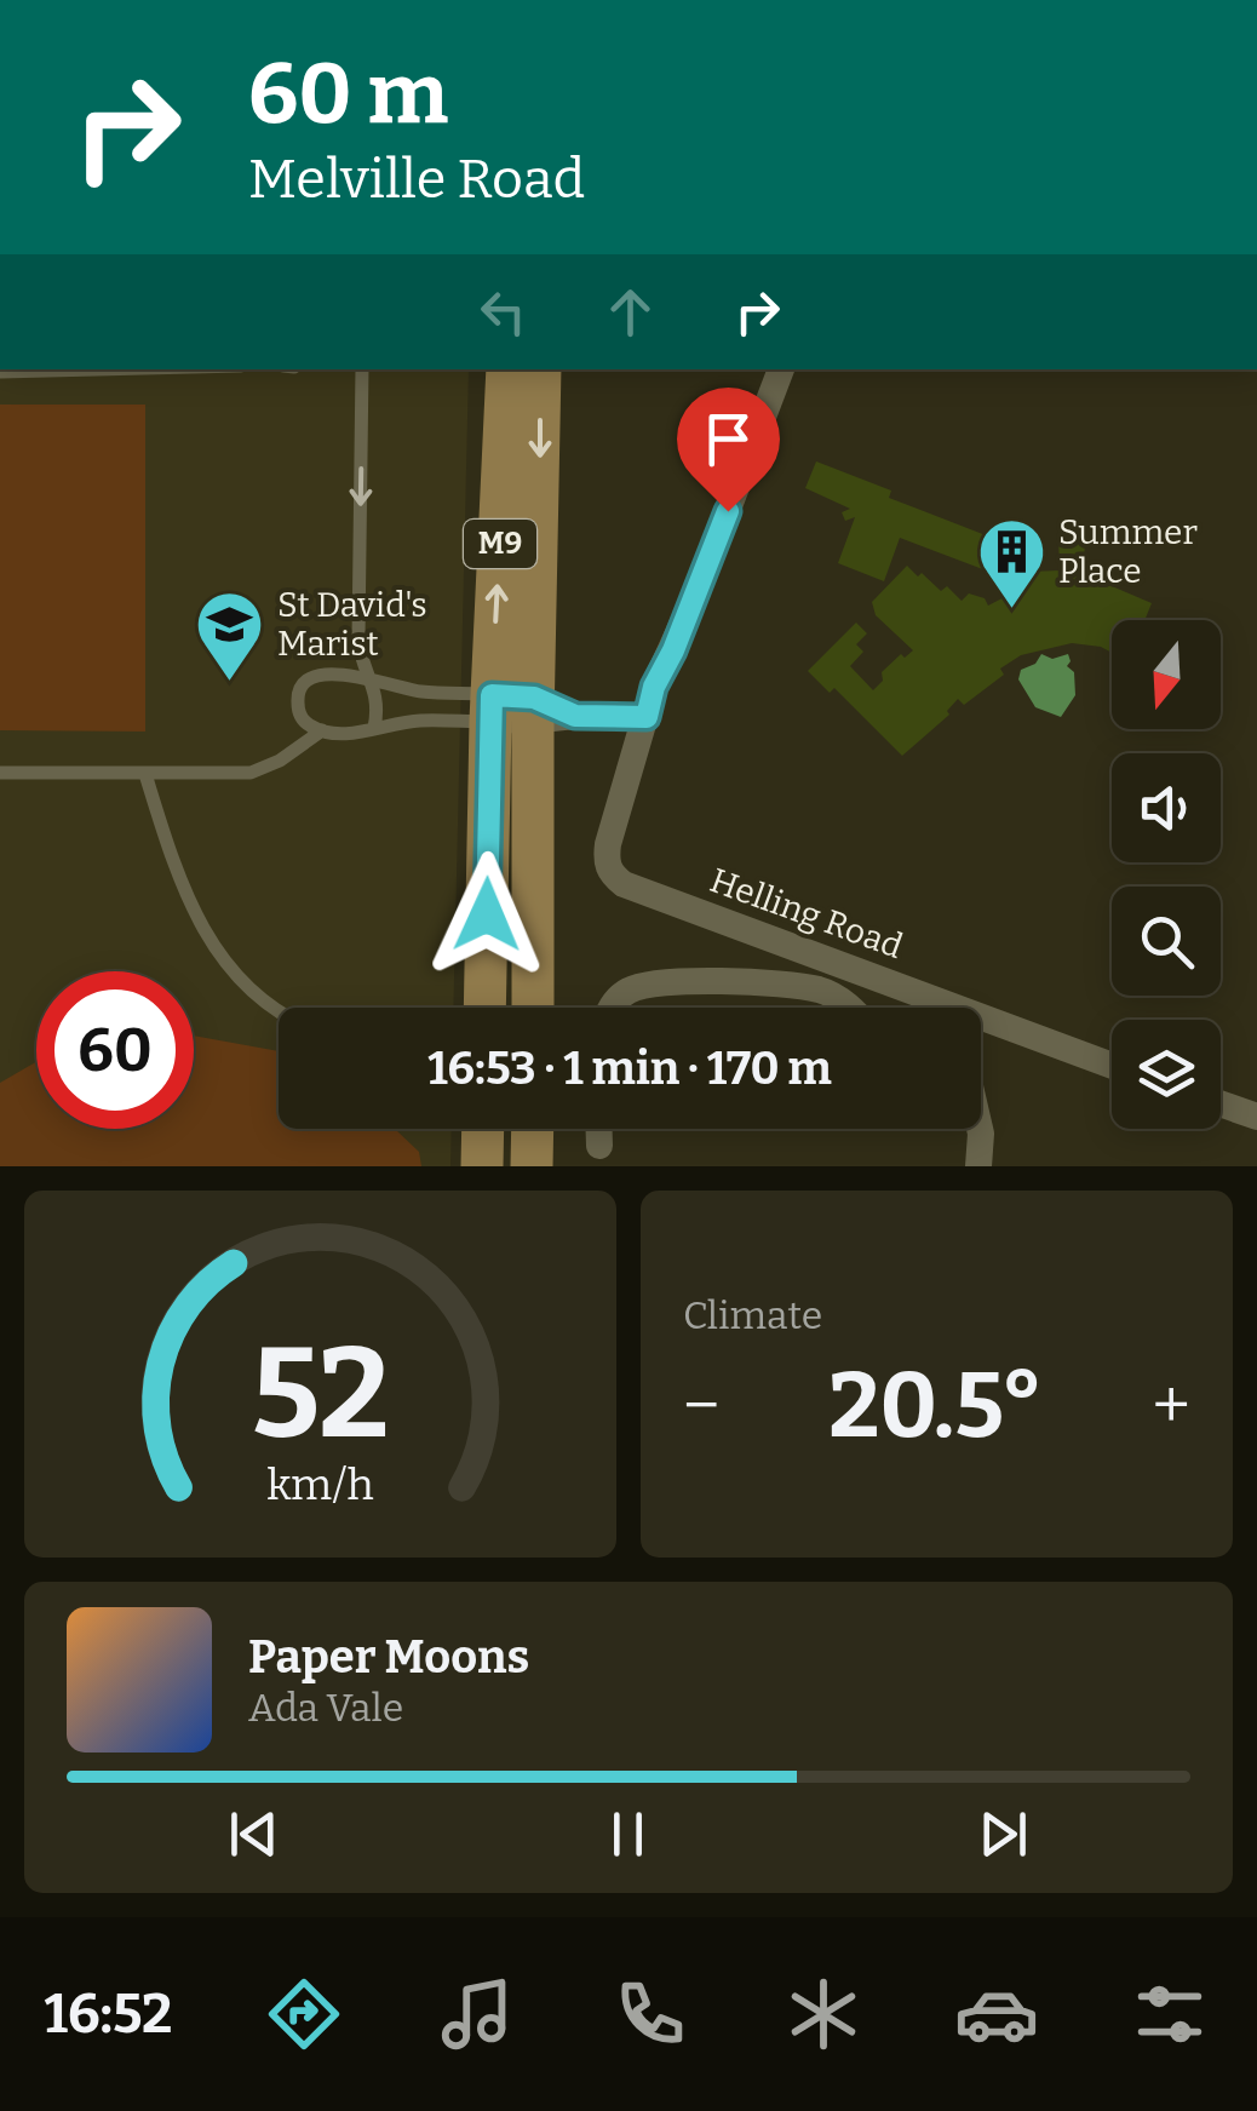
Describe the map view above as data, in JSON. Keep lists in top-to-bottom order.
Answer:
{
  "streets": {
    "main road": ["M9"],
    "street": ["Helling Road"]
  },
  "places": {
    "building": ["Summer Place"],
    "school or university": ["St David's Marist"]
  },
  "north": "bottom",
  "page": {
    "turn": ["60 m", "Melville Road"],
    "limit": "60",
    "trip": "16:53 · 1 min · 170 m",
    "tile": "Climate",
    "heat": ["−", "20.5°", "+"],
    "song": ["Paper Moons", "Ada Vale"],
    "tabs": "16:52",
    "gauge": ["52", "km/h"]
  }
}
